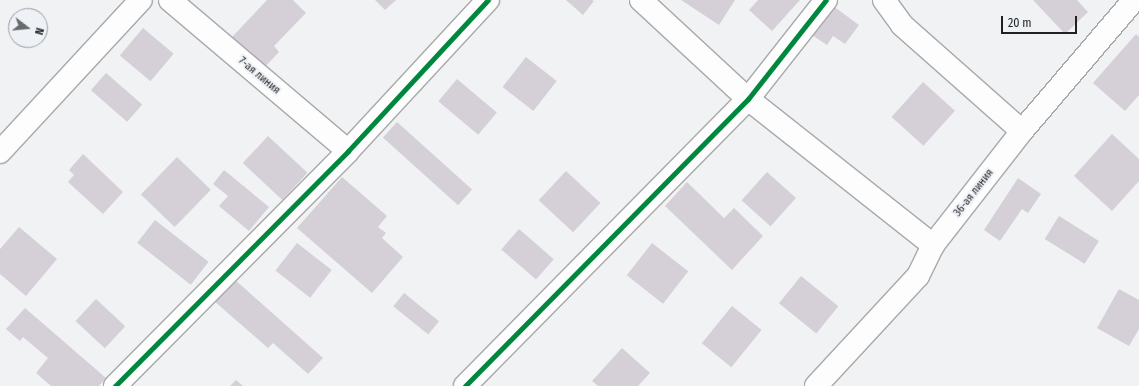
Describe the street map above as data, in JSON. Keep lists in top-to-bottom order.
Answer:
{
  "streets": {
    "street": ["7-ая линия", "36-ая линия"]
  },
  "scale_bar": "20 m",
  "north": "right"
}
